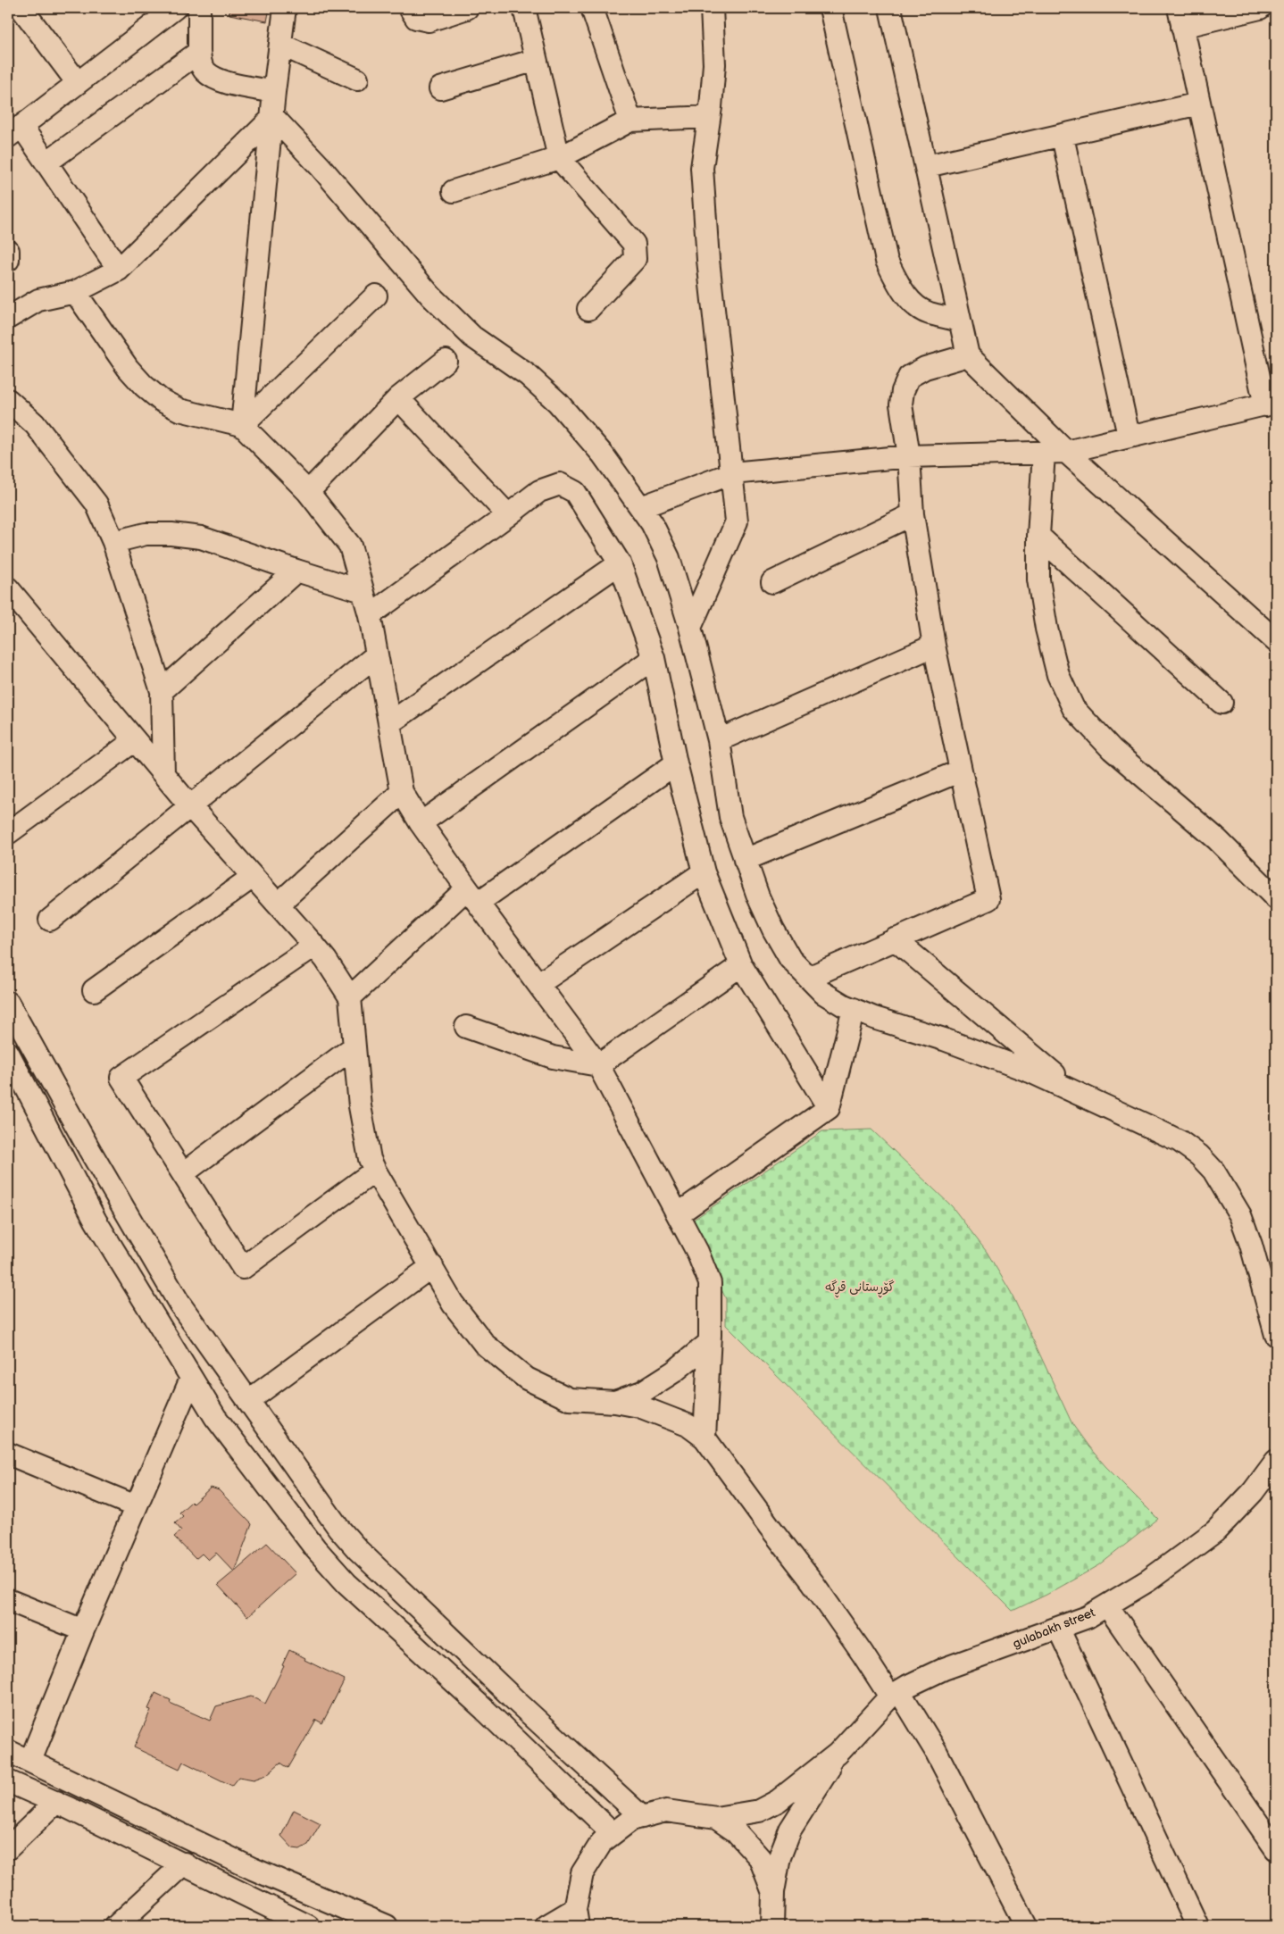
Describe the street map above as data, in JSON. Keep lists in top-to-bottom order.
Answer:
{
  "streets": {
    "street": ["gulabakh street"]
  },
  "parks": ["گۆڕستانی قڕگە"]
}
